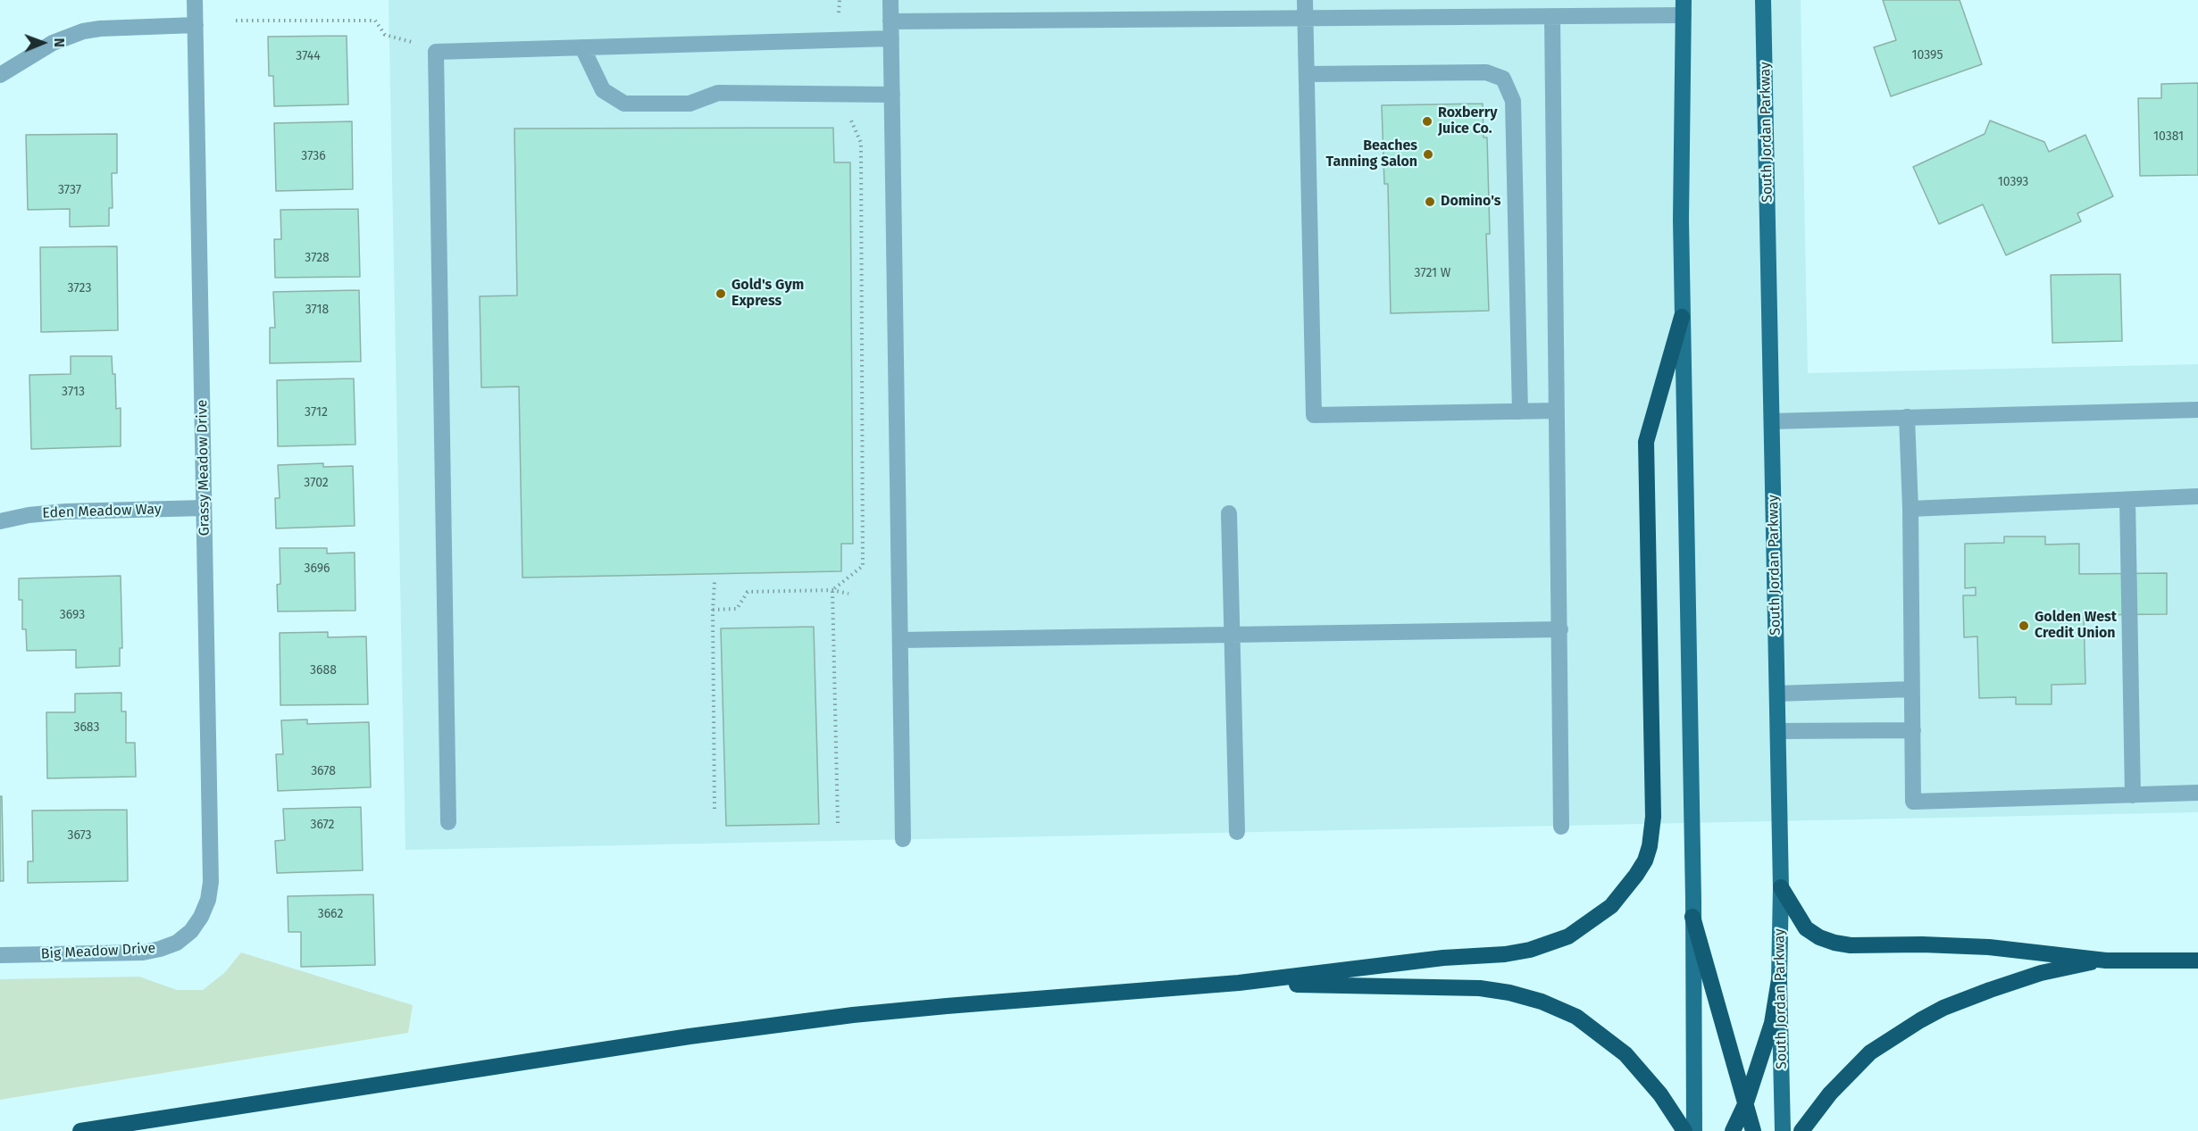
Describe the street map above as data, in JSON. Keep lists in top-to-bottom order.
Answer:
{
  "streets": {
    "main road": ["South Jordan Parkway"],
    "street": ["Grassy Meadow Drive", "Eden Meadow Way", "Big Meadow Drive"]
  },
  "crossings": [
    ["Grassy Meadow Drive", "Eden Meadow Way"],
    ["Grassy Meadow Drive", "Big Meadow Drive"]
  ],
  "places": [
    "Roxberry Juice Co.",
    "Beaches Tanning Salon",
    "Domino's",
    "Gold's Gym Express",
    "Golden West Credit Union"
  ],
  "house_numbers": [
    "10395",
    "3744",
    "10381",
    "3736",
    "10393",
    "3737",
    "3728",
    "3721 W",
    "3723",
    "3718",
    "3713",
    "3712",
    "3702",
    "3696",
    "3693",
    "3688",
    "3683",
    "3678",
    "3672",
    "3673",
    "3662"
  ],
  "north": "right"
}
